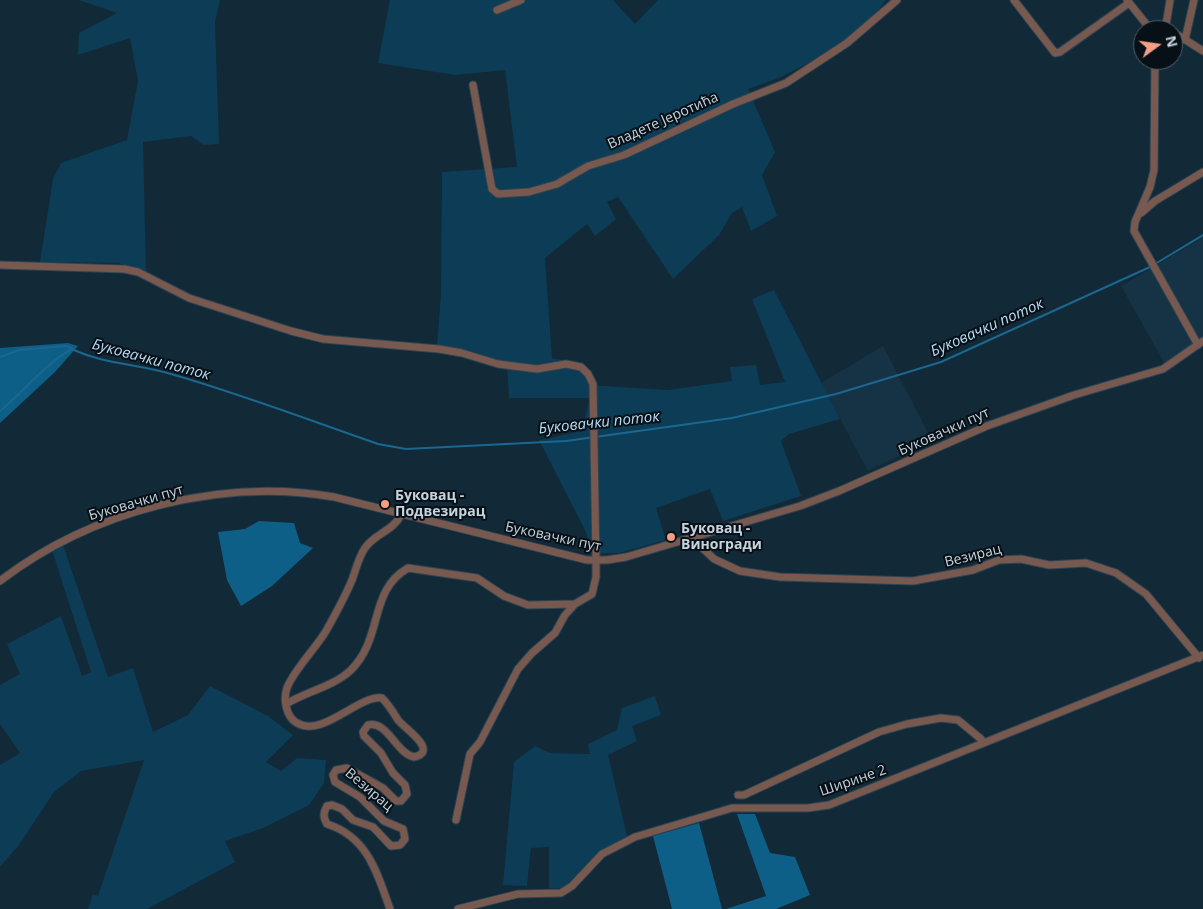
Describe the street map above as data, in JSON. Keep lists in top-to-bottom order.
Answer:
{
  "streets": {
    "street": [
      "Владете Јеротића",
      "Буковачки пут",
      "Везирац",
      "Ширине 2"
    ]
  },
  "crossings": [
    ["Буковачки пут", "Везирац"],
    ["Везирац", "Ширине 2"]
  ],
  "water": ["Буковачки поток"],
  "places": ["Буковац - Подвезирац", "Буковац - Виногради"],
  "north": "right"
}
